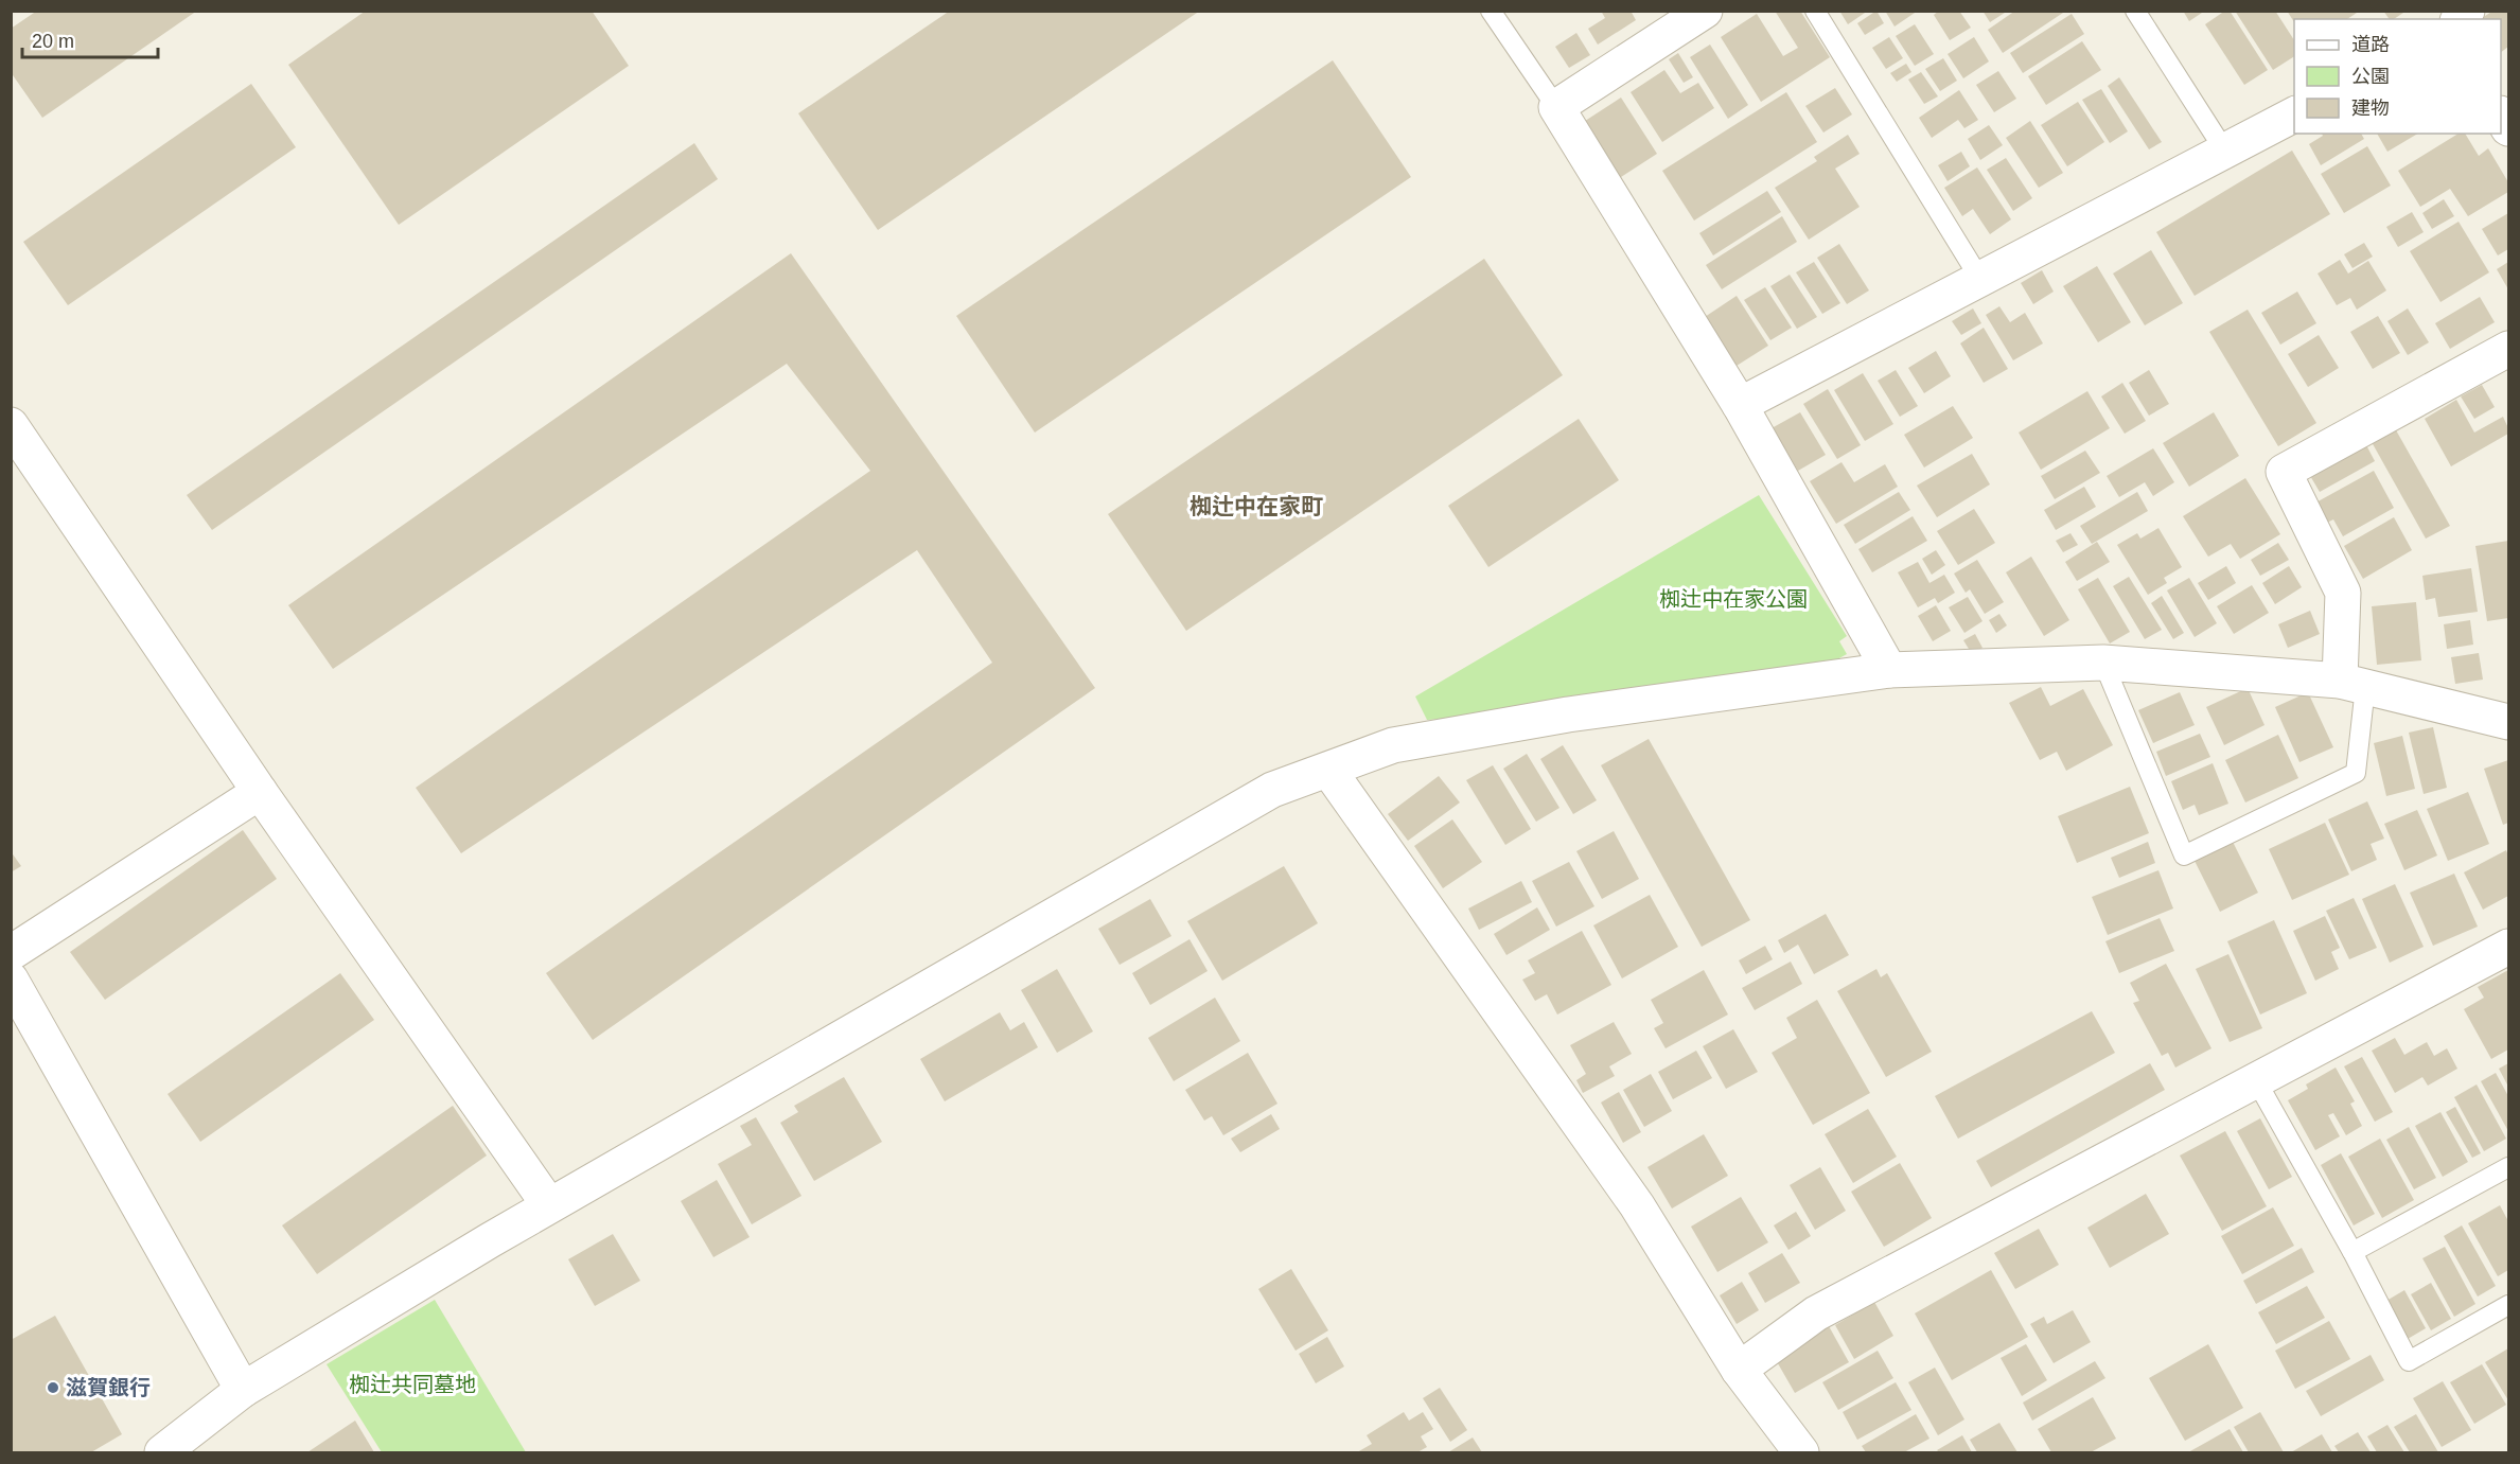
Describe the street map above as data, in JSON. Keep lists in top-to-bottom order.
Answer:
{
  "districts": ["椥辻中在家町"],
  "parks": ["椥辻中在家公園", "椥辻共同墓地"],
  "places": ["滋賀銀行"],
  "legend": ["道路", "公園", "建物"],
  "scale_bar": "20 m"
}
